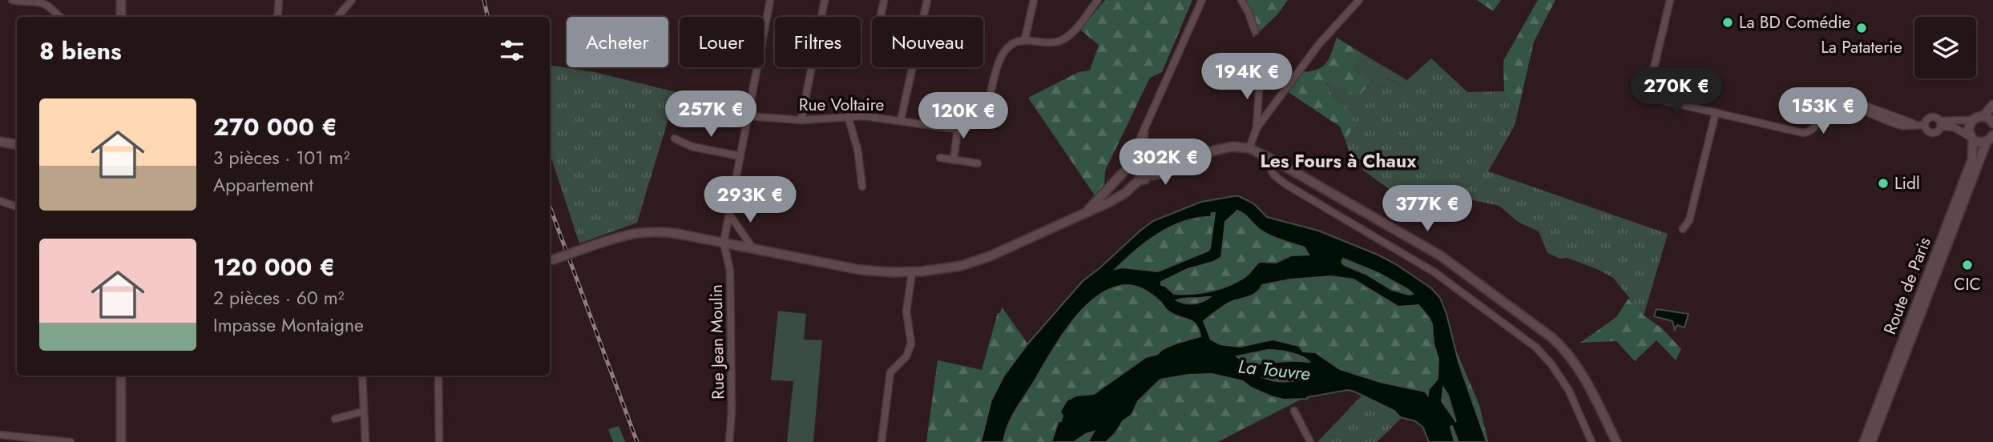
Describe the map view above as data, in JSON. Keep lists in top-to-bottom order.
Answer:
{
  "streets": {
    "street": ["Rue Voltaire", "Route de Paris", "Rue Jean Moulin"]
  },
  "districts": ["Les Fours à Chaux"],
  "water": ["La Touvre"],
  "places": [
    "La BD Comédie",
    "La Pataterie",
    "Lidl",
    "CIC"
  ],
  "page": {
    "chip": [
      "Acheter",
      "Louer",
      "Filtres",
      "Nouveau"
    ],
    "heading": "8 biens",
    "price": [
      "194K €",
      "270K €",
      "153K €",
      "257K €",
      "120K €",
      "302K €",
      "293K €",
      "377K €"
    ],
    "list": [
      {
        "name": "270 000 €",
        "note": "3 pièces · 101 m² · Appartement"
      },
      {
        "name": "120 000 €",
        "note": "2 pièces · 60 m² · Impasse Montaigne"
      }
    ]
  }
}
